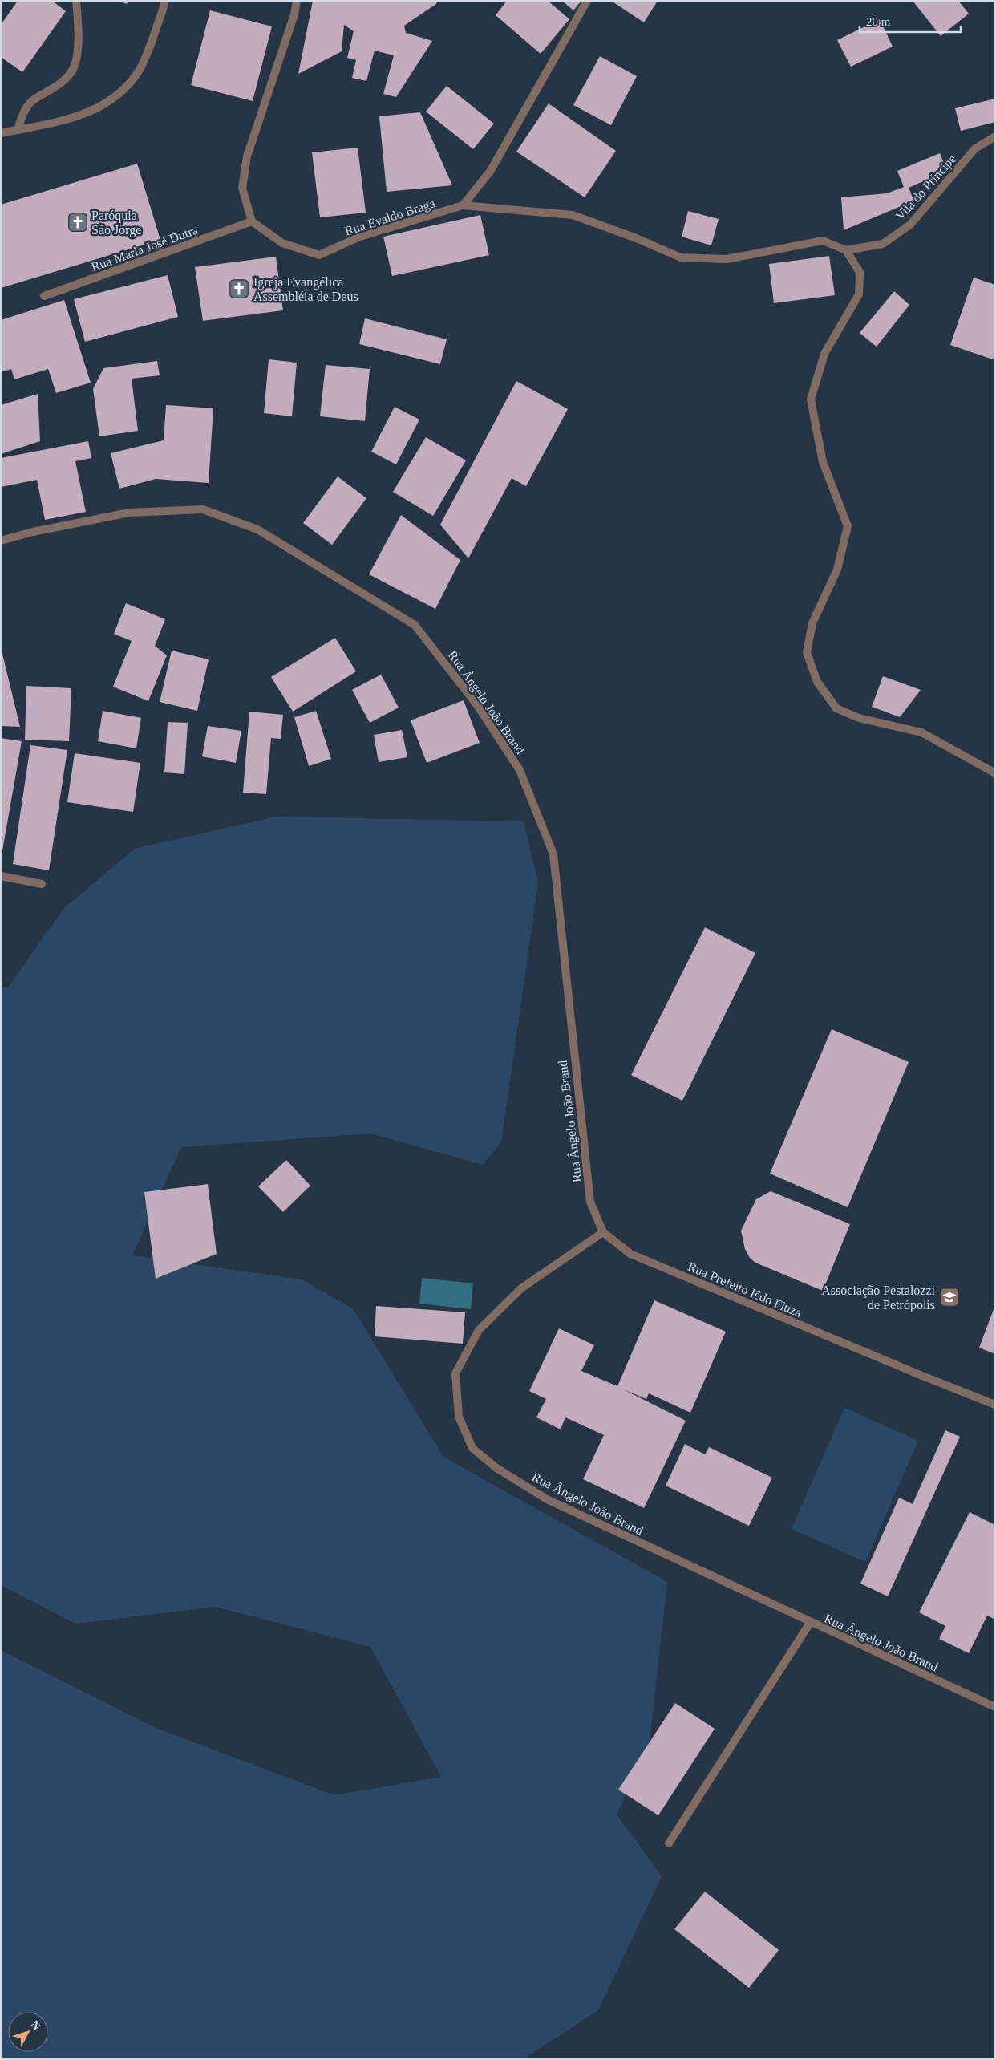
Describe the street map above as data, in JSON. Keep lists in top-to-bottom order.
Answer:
{
  "streets": {
    "street": [
      "Vila do Príncipe",
      "Rua Evaldo Braga",
      "Rua Maria José Dutra",
      "Rua Ângelo João Brand",
      "Rua Prefeito Iêdo Fiuza"
    ]
  },
  "crossings": [
    ["Rua Evaldo Braga", "Rua Maria José Dutra"],
    ["Rua Ângelo João Brand", "Rua Prefeito Iêdo Fiuza"]
  ],
  "places": {
    "church": ["Paróquia São Jorge", "Igreja Evangélica Assembléia de Deus"],
    "school or university": ["Associação Pestalozzi de Petrópolis"]
  },
  "scale_bar": "20 m",
  "north": "top right"
}
